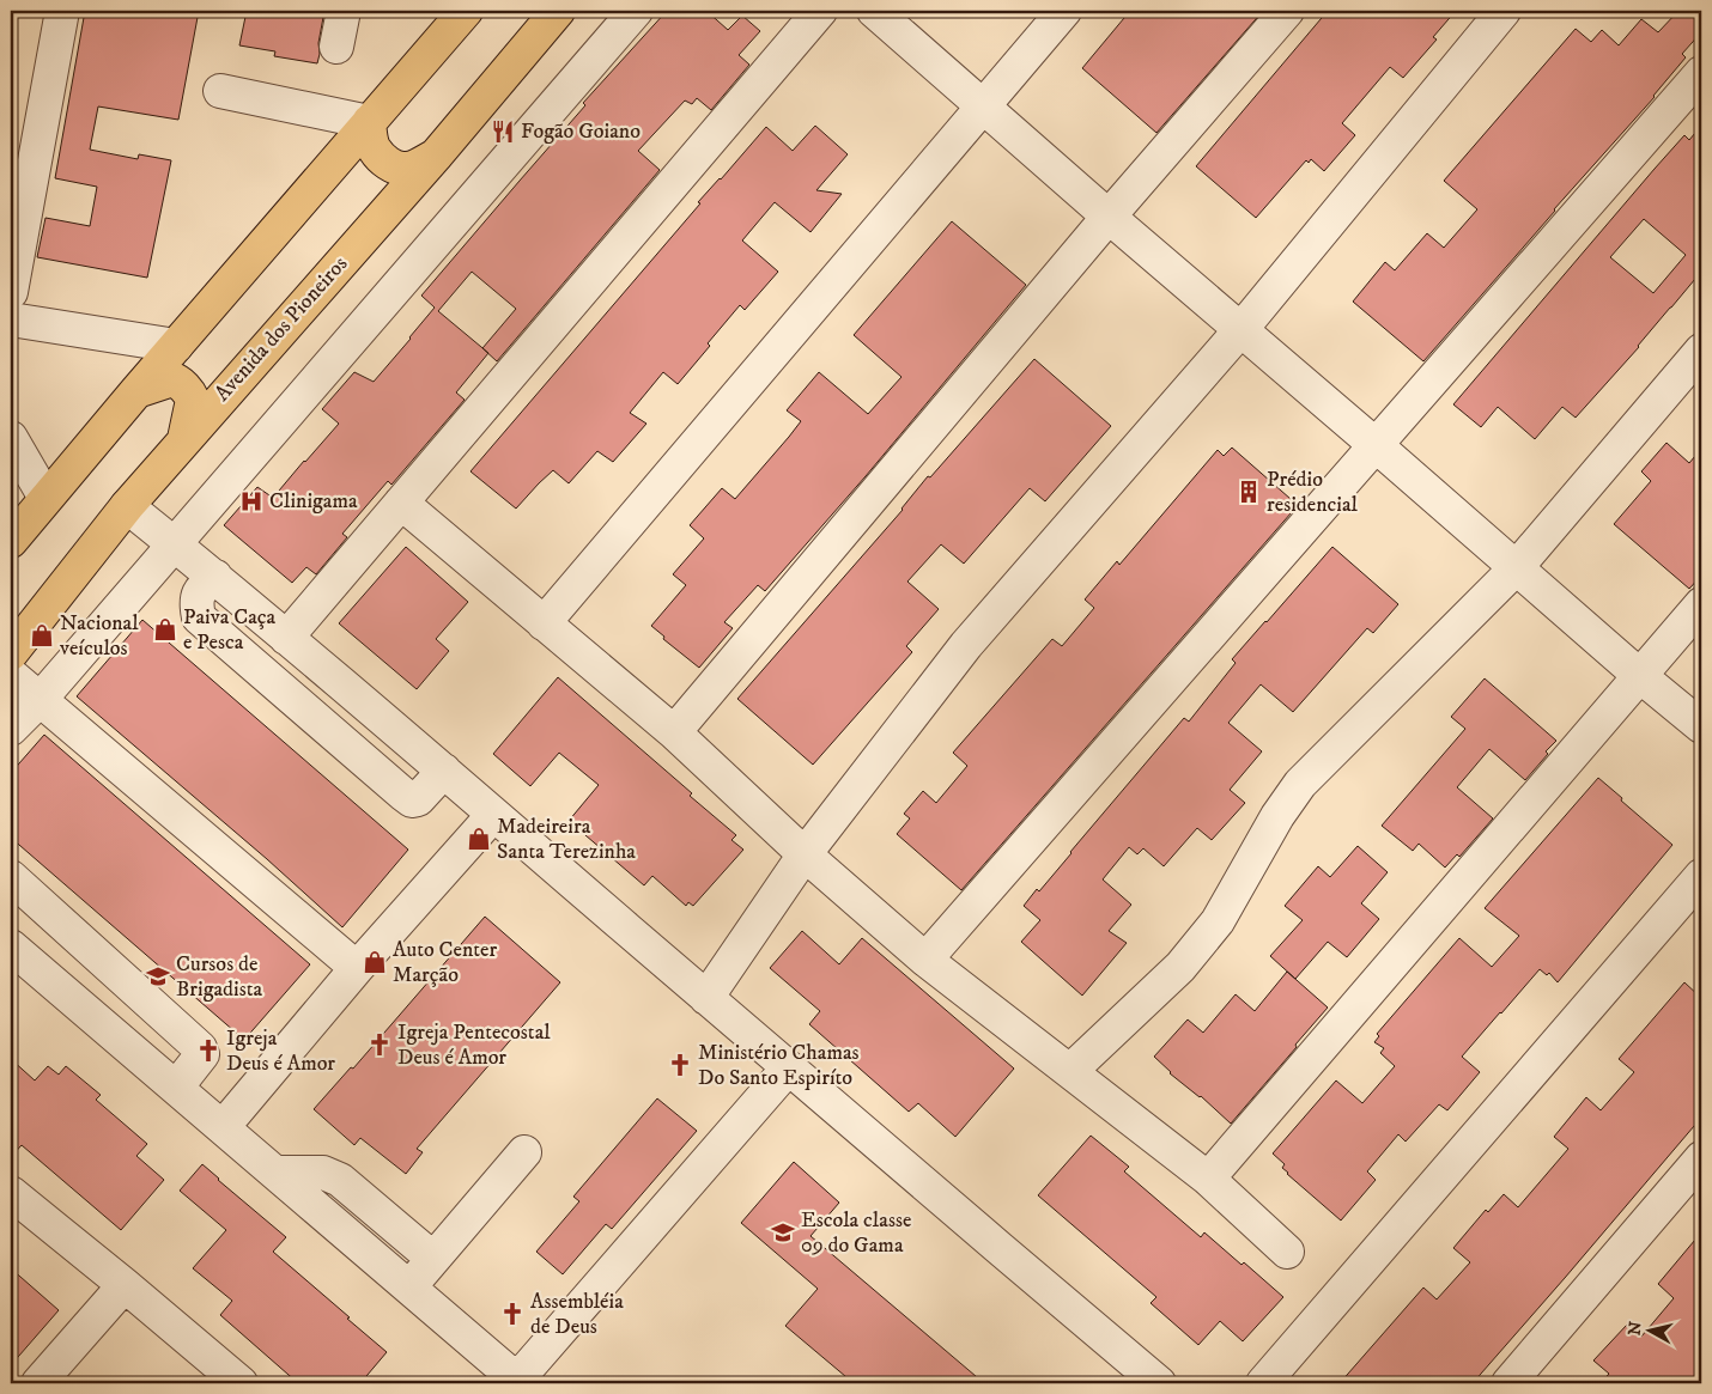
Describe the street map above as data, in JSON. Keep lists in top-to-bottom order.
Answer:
{
  "streets": {
    "main road": ["Avenida dos Pioneiros"]
  },
  "places": {
    "restaurant": ["Fogão Goiano"],
    "building": ["Prédio residencial"],
    "hospital": ["Clinigama"],
    "shop": [
      "Paiva Caça e Pesca",
      "Nacional veículos",
      "Madeireira Santa Terezinha",
      "Auto Center Marção"
    ],
    "school or university": ["Cursos de Brigadista", "Escola classe 09 do Gama"],
    "church": [
      "Igreja Pentecostal Deus é Amor",
      "Igreja Deus é Amor",
      "Ministério Chamas Do Santo Espiríto",
      "Assembléia de Deus"
    ]
  },
  "north": "left"
}
